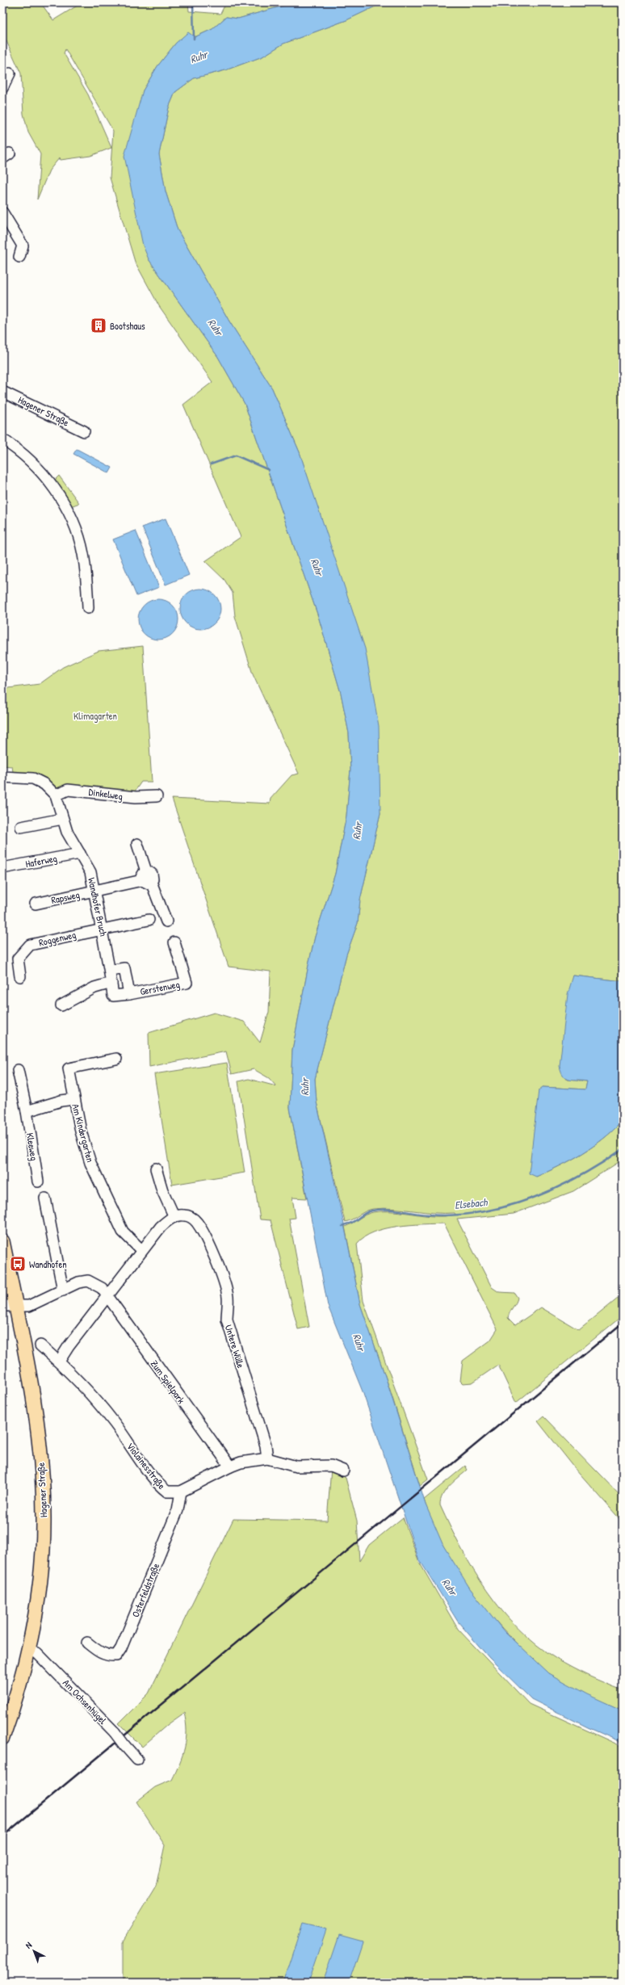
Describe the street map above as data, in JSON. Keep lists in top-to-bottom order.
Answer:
{
  "streets": {
    "main road": ["Hagener Straße"],
    "street": [
      "Dinkelweg",
      "Haferweg",
      "Rapsweg",
      "Wandhofer Bruch",
      "Roggenweg",
      "Gerstenweg",
      "Am Kindergarten",
      "Kleeweg",
      "Untere Wülle",
      "Zum Spielpark",
      "Violainesstraße",
      "Osterfeldstraße",
      "Am Ochsenhügel"
    ]
  },
  "crossings": [
    ["Hagener Straße", "Am Ochsenhügel"],
    ["Dinkelweg", "Wandhofer Bruch"],
    ["Haferweg", "Wandhofer Bruch"],
    ["Rapsweg", "Wandhofer Bruch"],
    ["Wandhofer Bruch", "Roggenweg"],
    ["Wandhofer Bruch", "Gerstenweg"],
    ["Violainesstraße", "Osterfeldstraße"]
  ],
  "water": ["Ruhr", "Elsebach"],
  "parks": ["Klimagarten"],
  "places": {
    "building": ["Bootshaus"],
    "bus stop": ["Wandhofen"]
  },
  "north": "top left"
}
